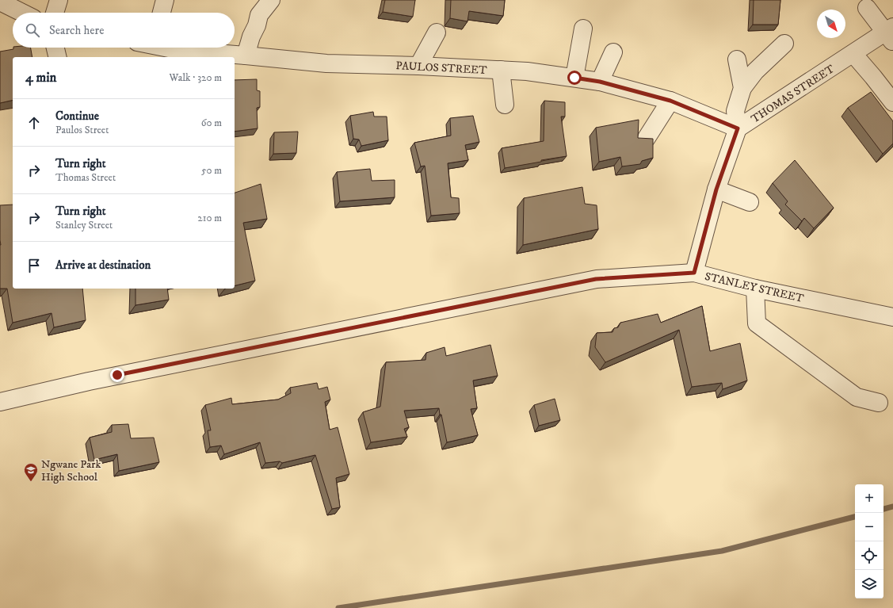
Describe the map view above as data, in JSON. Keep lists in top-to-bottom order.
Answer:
{
  "streets": {
    "street": ["PAULOS STREET", "THOMAS STREET", "STANLEY STREET"]
  },
  "crossings": [
    ["PAULOS STREET", "THOMAS STREET"],
    ["THOMAS STREET", "STANLEY STREET"]
  ],
  "places": {
    "school or university": ["Ngwane Park High School"]
  },
  "north": "bottom right",
  "page": {
    "search": "Search here",
    "heading": ["4 min", "Walk · 320 m"],
    "list": [
      ["Continue", "Paulos Street", "60 m"],
      ["Turn right", "Thomas Street", "50 m"],
      ["Turn right", "Stanley Street", "210 m"],
      "Arrive at destination"
    ],
    "map_buttons": ["+", "−"]
  }
}
